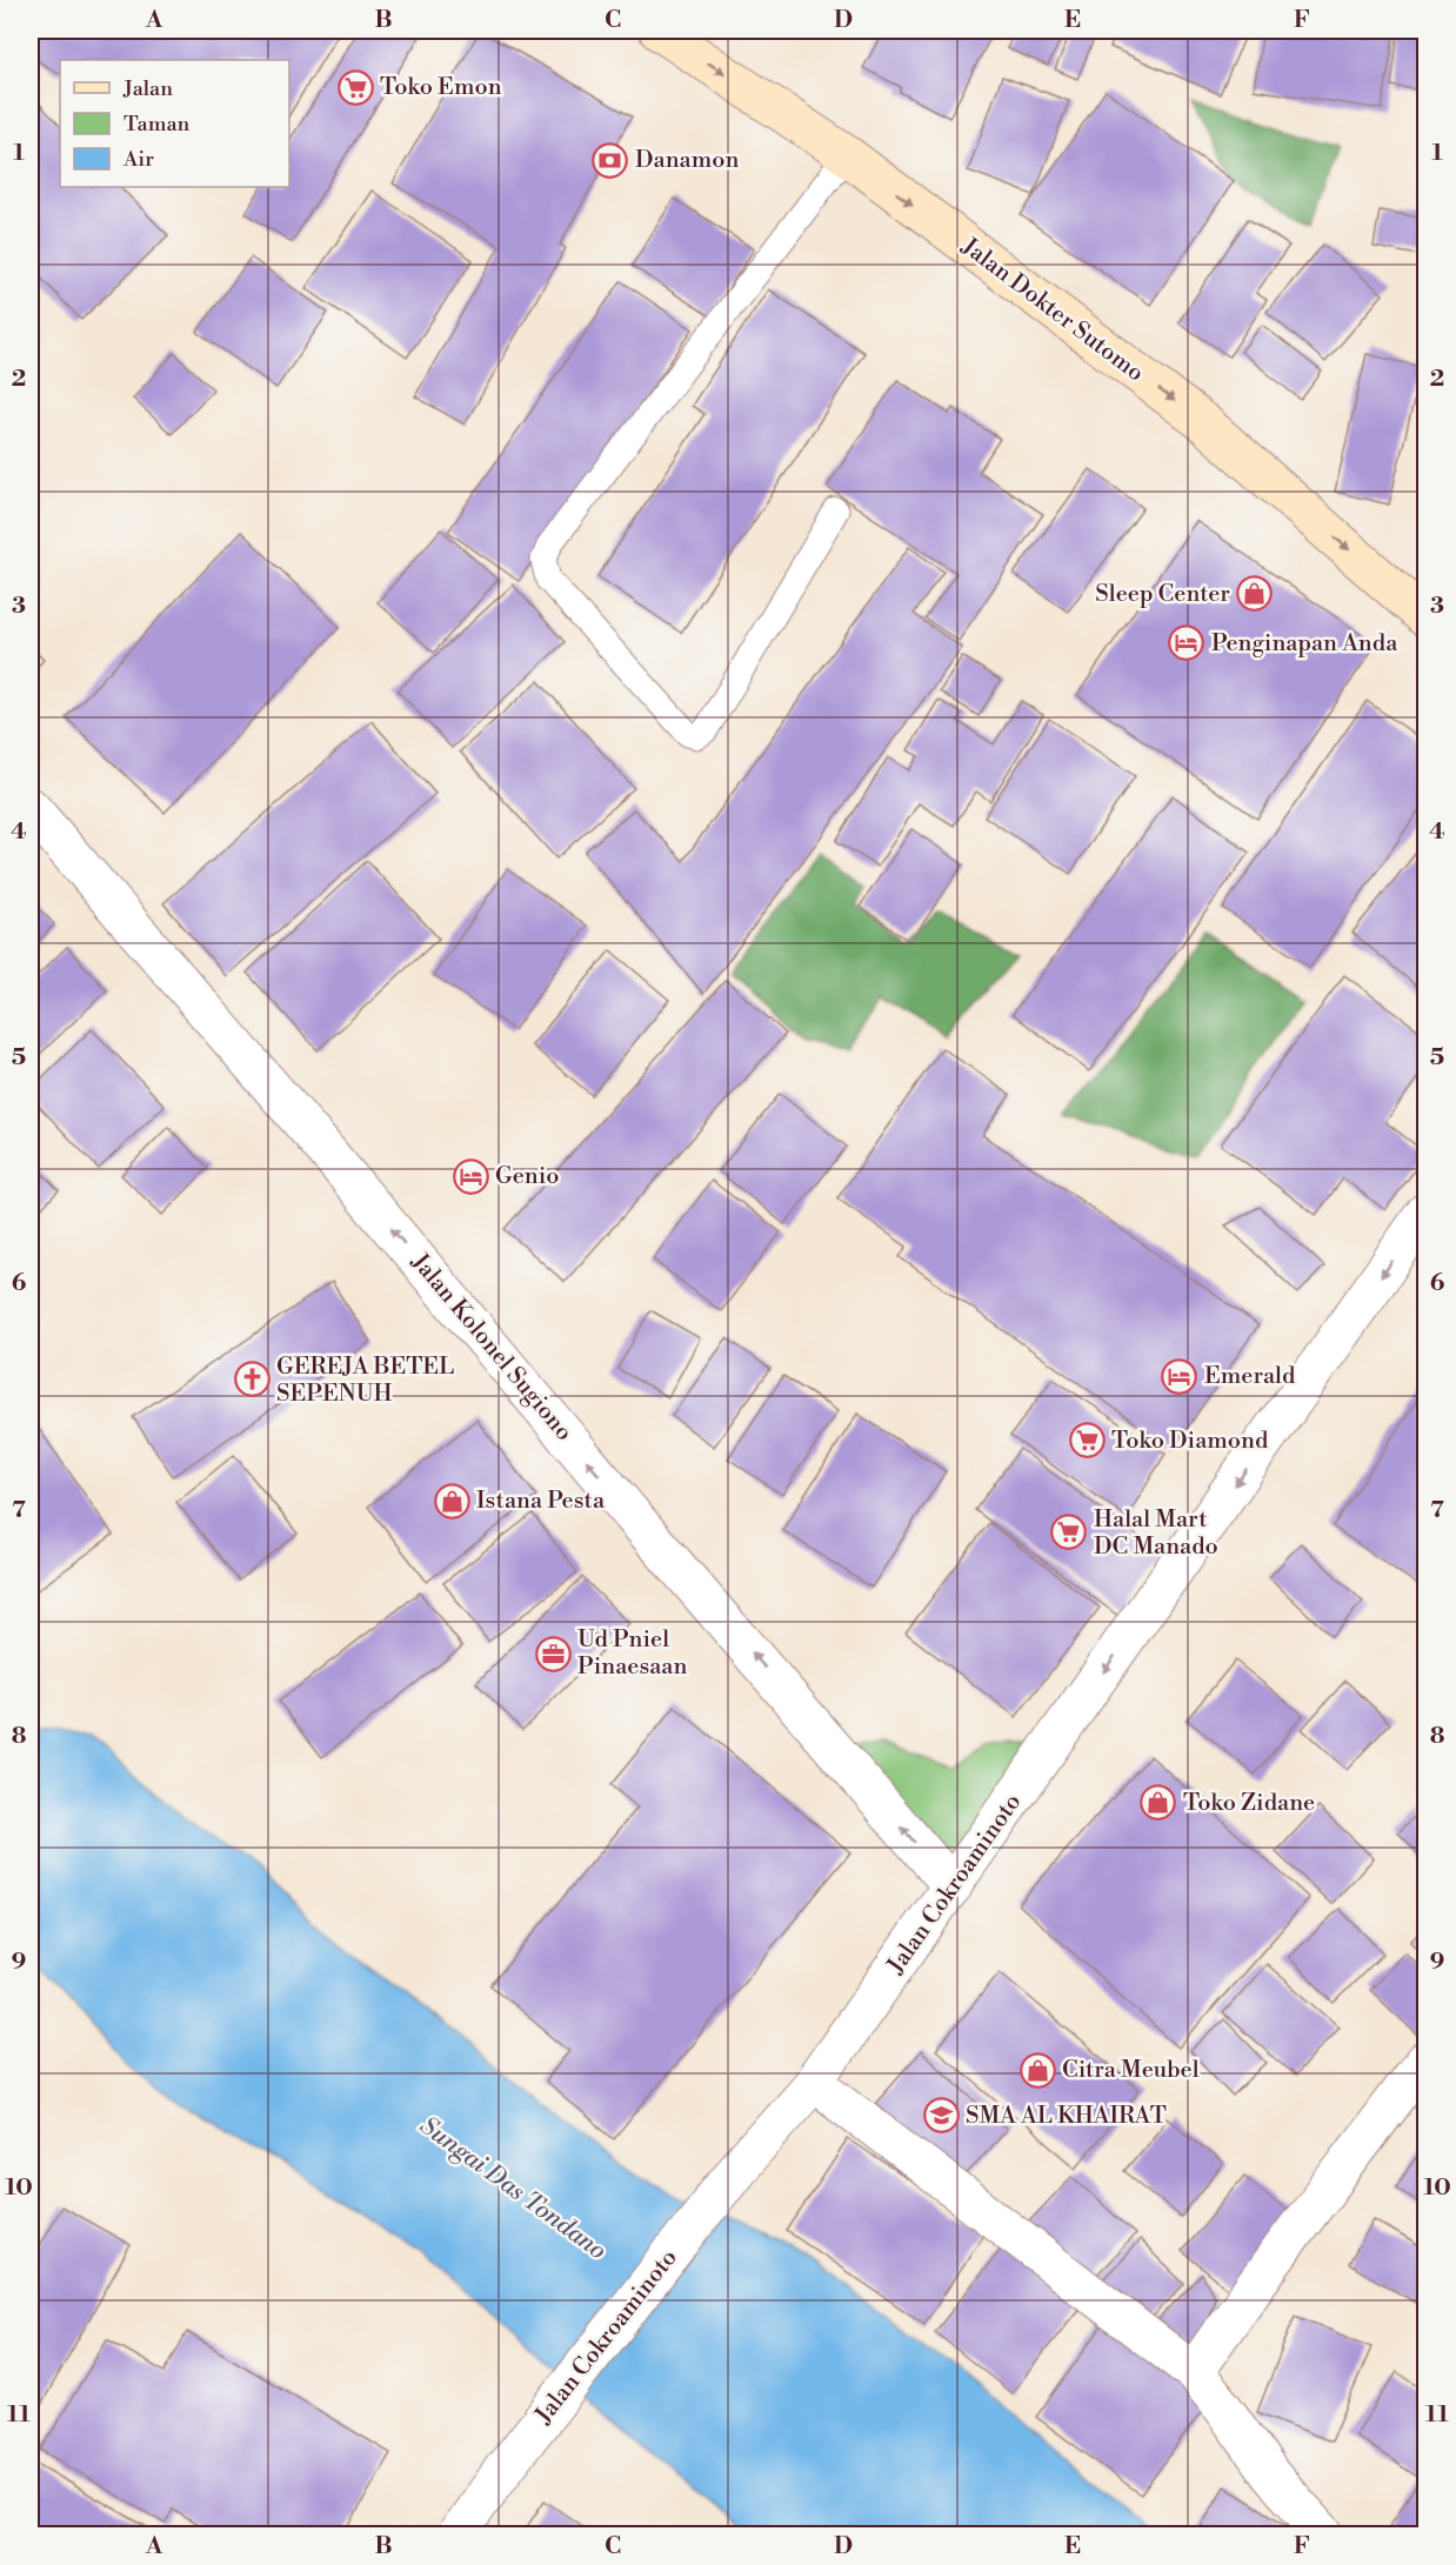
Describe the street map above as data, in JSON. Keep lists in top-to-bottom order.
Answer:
{
  "streets": {
    "main road": ["Jalan Dokter Sutomo"],
    "street": ["Jalan Kolonel Sugiono", "Jalan Cokroaminoto"]
  },
  "crossings": [
    ["Jalan Kolonel Sugiono", "Jalan Cokroaminoto"]
  ],
  "one_way": ["Jalan Dokter Sutomo", "Jalan Kolonel Sugiono", "Jalan Cokroaminoto"],
  "water": ["Sungai Das Tondano"],
  "places": {
    "supermarket": ["Toko Emon", "Toko Diamond", "Halal Mart DC Manado"],
    "bank": ["Danamon"],
    "shop": [
      "Sleep Center",
      "Istana Pesta",
      "Toko Zidane",
      "Citra Meubel"
    ],
    "hotel": ["Penginapan Anda", "Genio", "Emerald"],
    "church": ["GEREJA BETEL SEPENUH"],
    "office": ["Ud Pniel Pinaesaan"],
    "school or university": ["SMA AL KHAIRAT"]
  },
  "legend": ["Jalan", "Taman", "Air"],
  "grid": {
    "columns": [
      "A",
      "B",
      "C",
      "D",
      "E",
      "F"
    ],
    "rows": [
      "1",
      "2",
      "3",
      "4",
      "5",
      "6",
      "7",
      "8",
      "9",
      "10",
      "11"
    ]
  }
}
